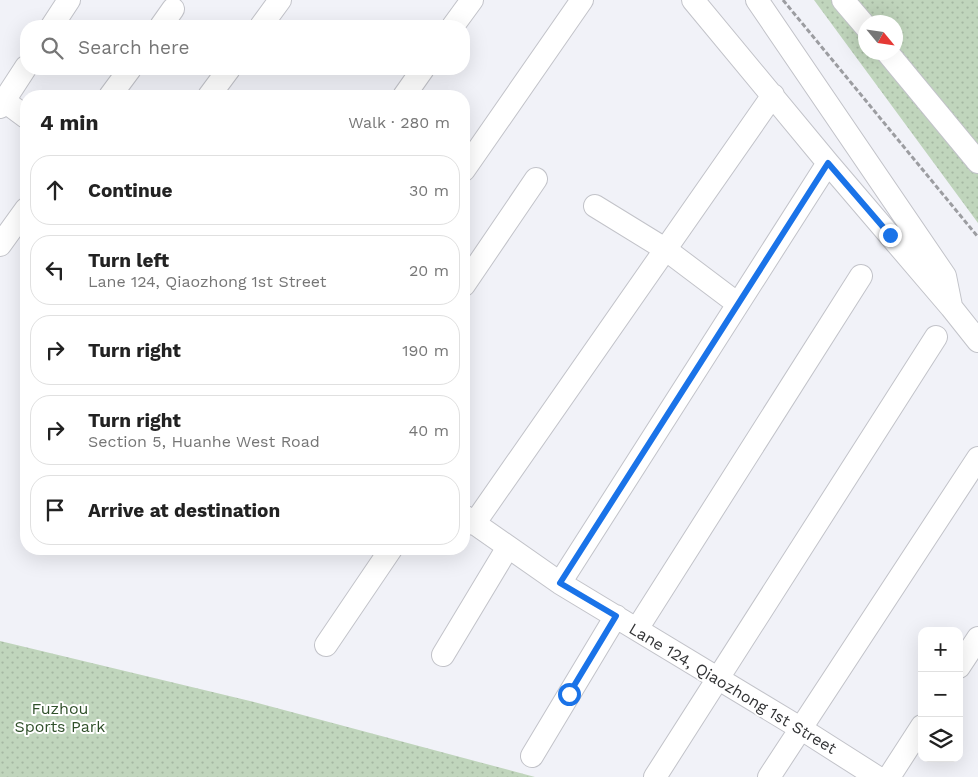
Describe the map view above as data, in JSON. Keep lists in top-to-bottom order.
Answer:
{
  "streets": {
    "street": ["Lane 124, Qiaozhong 1st Street"]
  },
  "parks": ["Fuzhou Sports Park"],
  "north": "bottom right",
  "page": {
    "search": "Search here",
    "heading": ["4 min", "Walk · 280 m"],
    "list": [
      ["Continue", "30 m"],
      ["Turn left", "Lane 124, Qiaozhong 1st Street", "20 m"],
      ["Turn right", "190 m"],
      ["Turn right", "Section 5, Huanhe West Road", "40 m"],
      "Arrive at destination"
    ],
    "map_buttons": ["+", "−"]
  }
}
